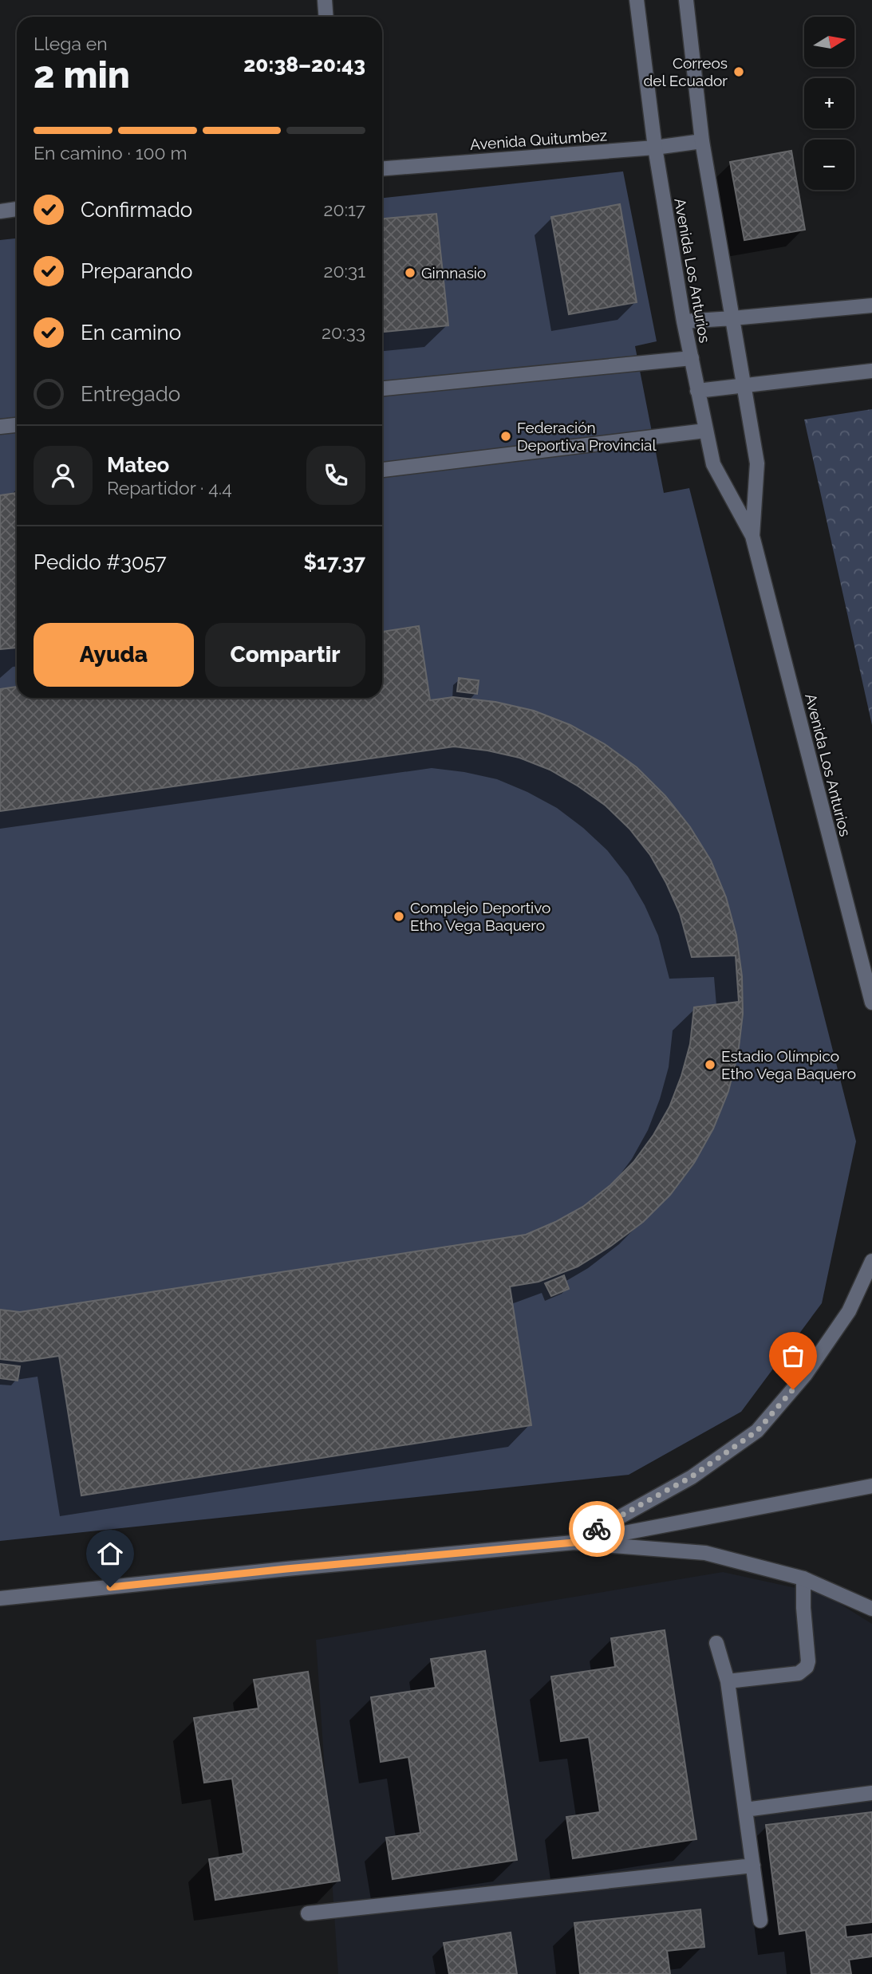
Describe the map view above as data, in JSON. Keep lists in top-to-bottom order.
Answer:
{
  "streets": {
    "street": ["Avenida Quitumbez", "Avenida Los Anturios"]
  },
  "crossings": [
    ["Avenida Quitumbez", "Avenida Los Anturios"]
  ],
  "places": [
    "Correos del Ecuador",
    "Gimnasio",
    "Federación Deportiva Provincial",
    "Complejo Deportivo Etho Vega Baquero",
    "Estadio Olímpico Etho Vega Baquero"
  ],
  "north": "right",
  "page": {
    "map_buttons": ["+", "−"],
    "heading": ["2 min", "Llega en", "20:38–20:43"],
    "panel": [
      "Mateo",
      "Repartidor · 4.4",
      "Pedido #3057",
      "$17.37"
    ],
    "bar": "En camino · 100 m",
    "list": [
      ["Confirmado", "20:17"],
      ["Preparando", "20:31"],
      ["En camino", "20:33"],
      "Entregado"
    ],
    "buttons": ["Ayuda", "Compartir"]
  }
}
